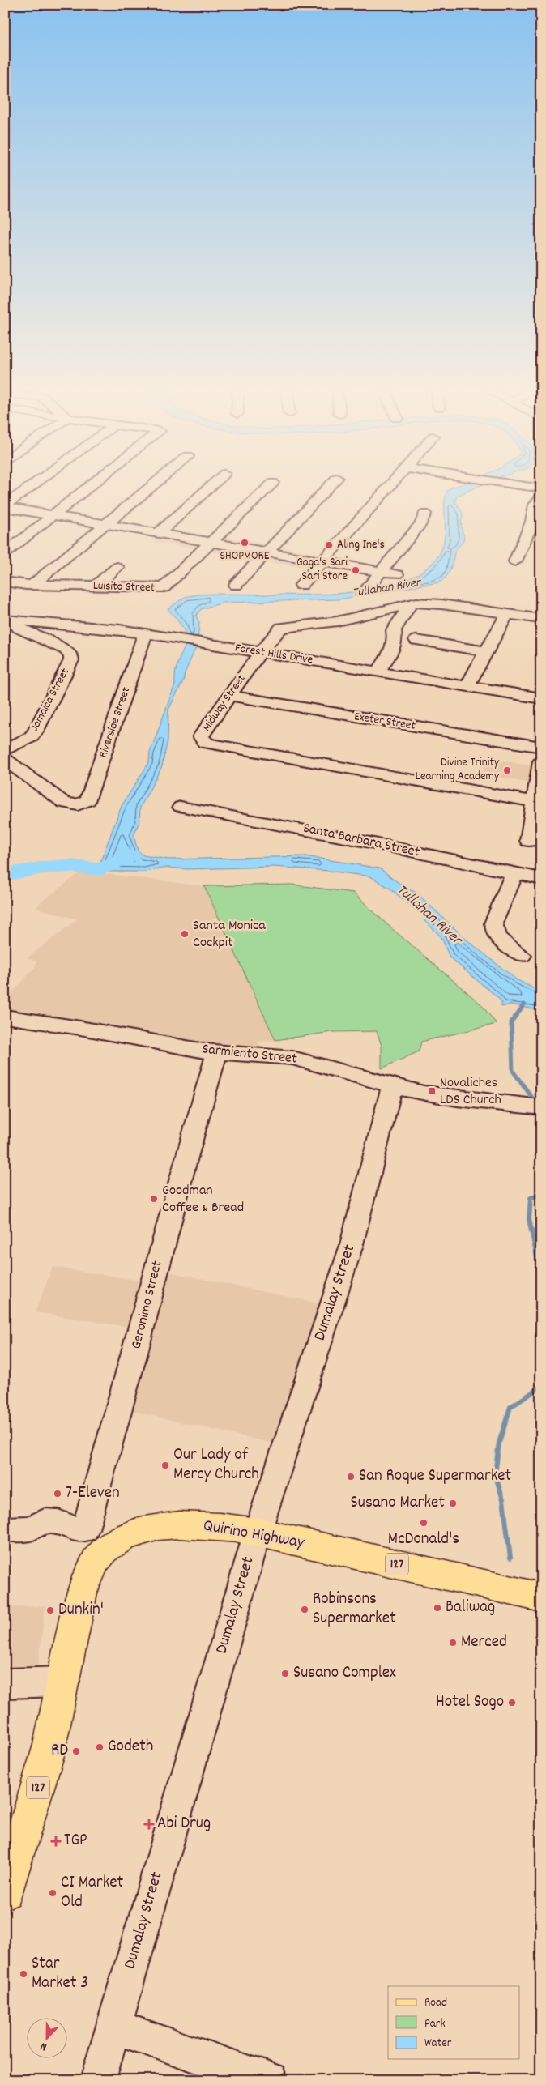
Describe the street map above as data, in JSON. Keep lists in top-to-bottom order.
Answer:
{
  "streets": {
    "main road": ["Quirino Highway", "127"],
    "street": [
      "Luisito Street",
      "Forest Hills Drive",
      "Jamaica Street",
      "Midway Street",
      "Exeter Street",
      "Riverside Street",
      "Santa Barbara Street",
      "Sarmiento Street",
      "Dumalay Street",
      "Geronimo Street"
    ]
  },
  "crossings": [
    ["Forest Hills Drive", "Jamaica Street"],
    ["Forest Hills Drive", "Midway Street"],
    ["Forest Hills Drive", "Riverside Street"],
    ["Midway Street", "Exeter Street"],
    ["Sarmiento Street", "Dumalay Street"],
    ["Sarmiento Street", "Geronimo Street"],
    ["Dumalay Street", "Quirino Highway"],
    ["Geronimo Street", "Quirino Highway"]
  ],
  "water": ["Tullahan River"],
  "places": {
    "other": [
      "SHOPMORE",
      "Aling Ine's",
      "Gaga's Sari Sari Store",
      "Divine Trinity Learning Academy",
      "Santa Monica Cockpit",
      "Goodman Coffee & Bread",
      "Our Lady of Mercy Church",
      "San Roque Supermarket",
      "7-Eleven",
      "Susano Market",
      "McDonald's",
      "Baliwag",
      "Robinsons Supermarket",
      "Dunkin'",
      "Merced",
      "Susano Complex",
      "Hotel Sogo",
      "Godeth",
      "RD",
      "CI Market Old",
      "Star Market 3"
    ],
    "transit": ["Novaliches LDS Church"],
    "health": ["Abi Drug", "TGP"]
  },
  "legend": ["Road", "Park", "Water"],
  "north": "bottom"
}
